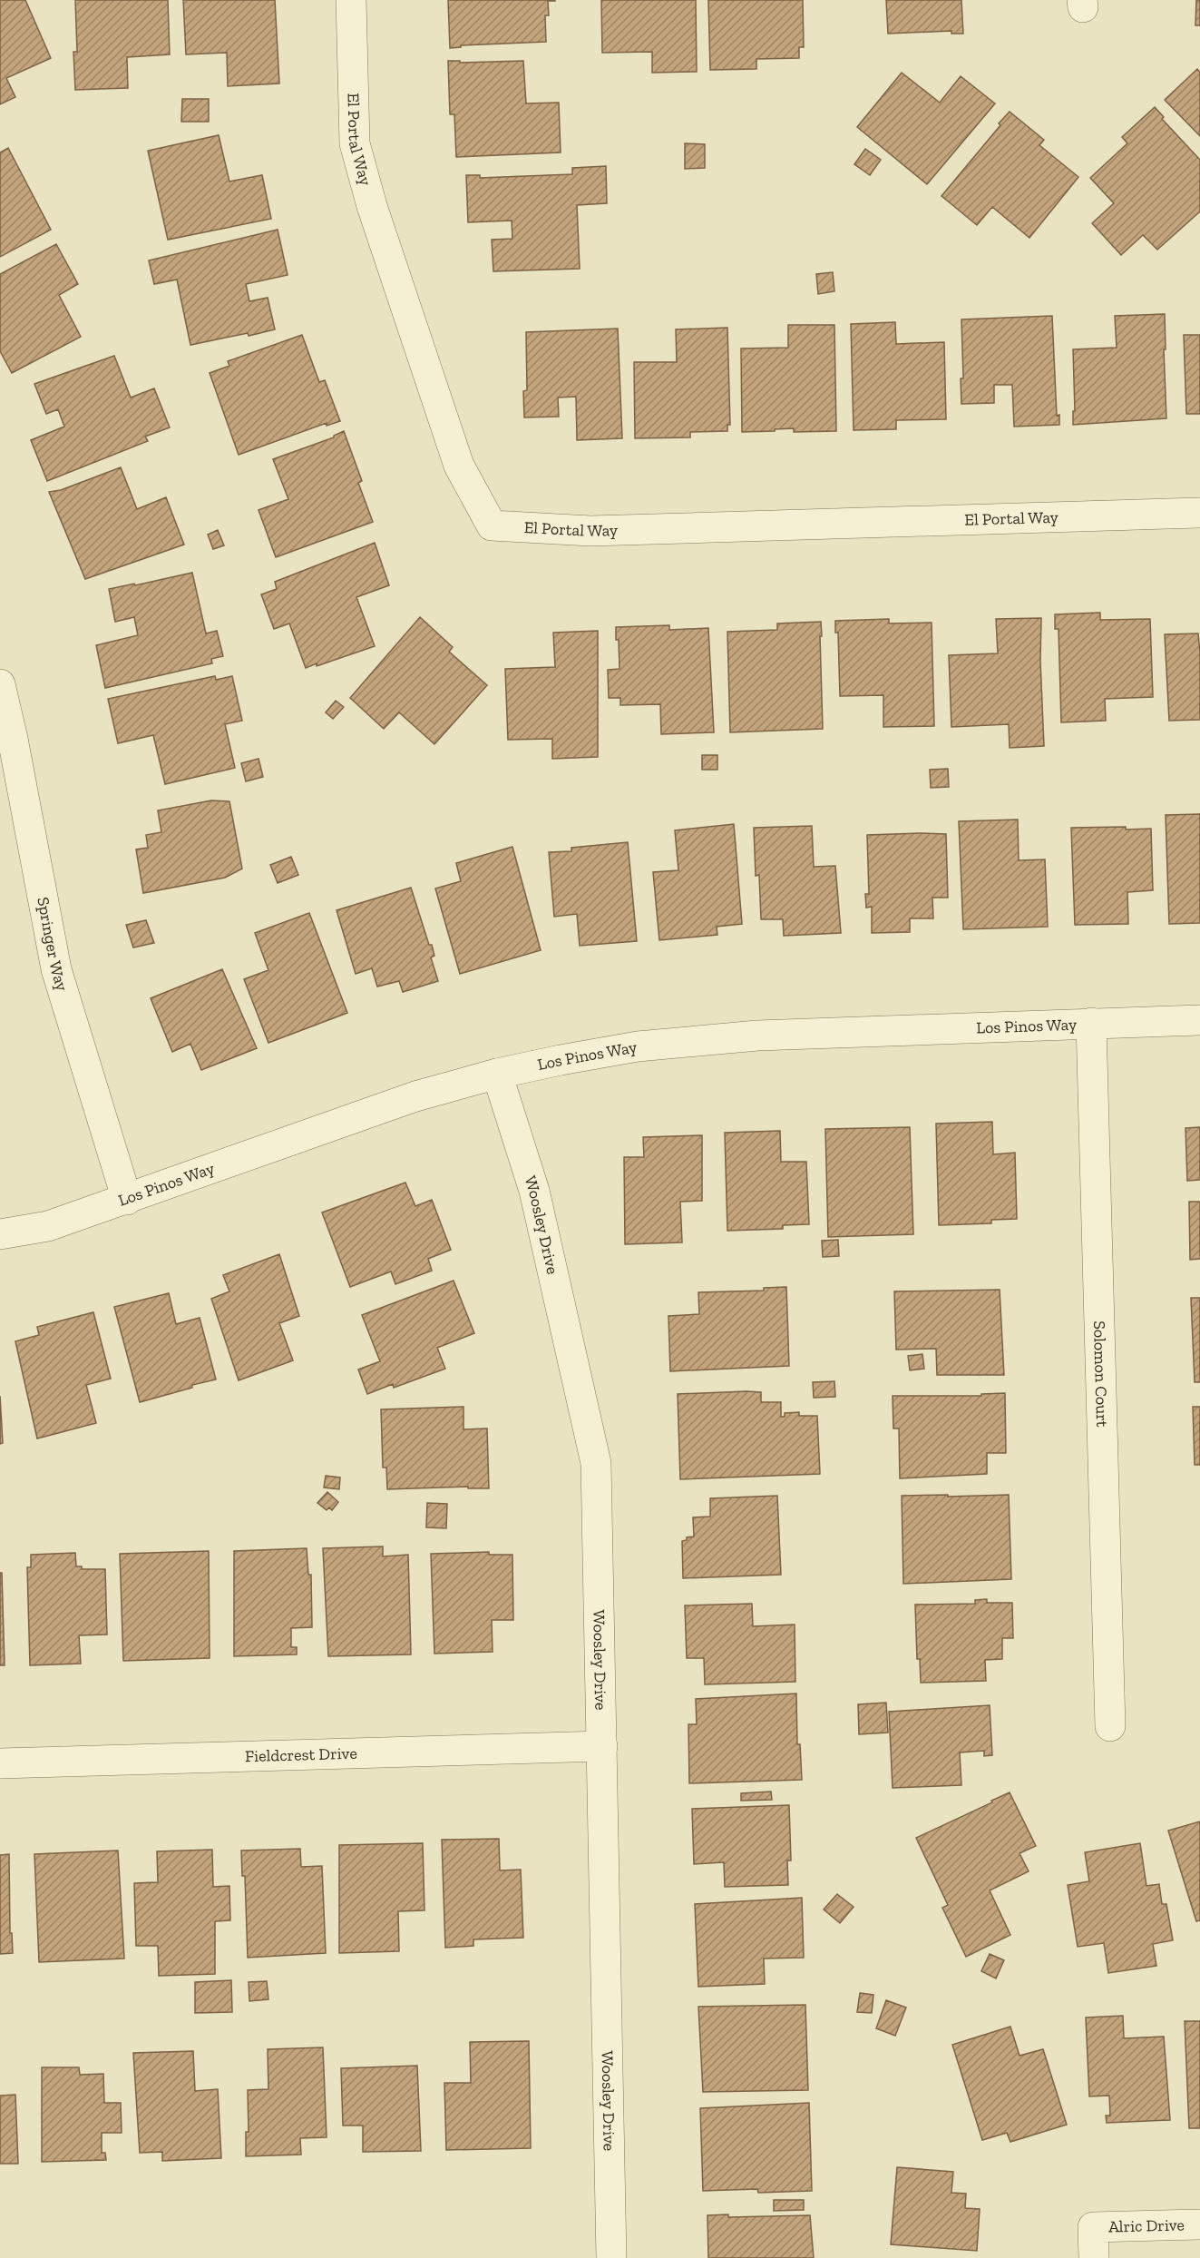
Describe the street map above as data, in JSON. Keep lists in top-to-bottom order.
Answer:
{
  "streets": {
    "street": [
      "El Portal Way",
      "Springer Way",
      "Los Pinos Way",
      "Woosley Drive",
      "Solomon Court",
      "Fieldcrest Drive",
      "Alric Drive"
    ]
  },
  "crossings": [
    ["Springer Way", "Los Pinos Way"],
    ["Los Pinos Way", "Woosley Drive"],
    ["Los Pinos Way", "Solomon Court"],
    ["Woosley Drive", "Fieldcrest Drive"]
  ]
}
